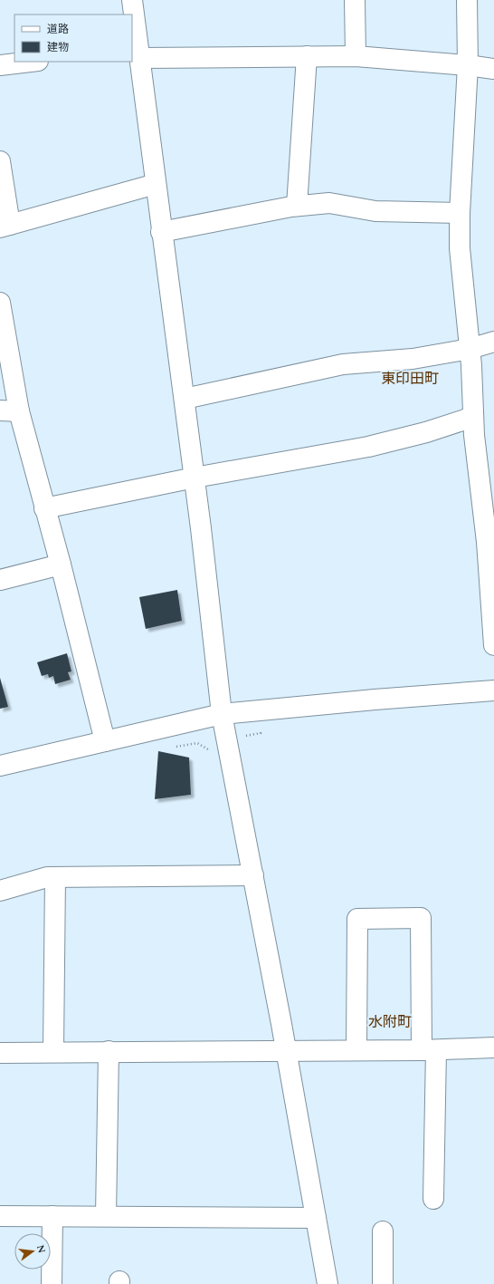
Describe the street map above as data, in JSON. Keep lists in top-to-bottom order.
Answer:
{
  "districts": ["東印田町", "水附町"],
  "legend": ["道路", "建物"],
  "north": "right"
}
